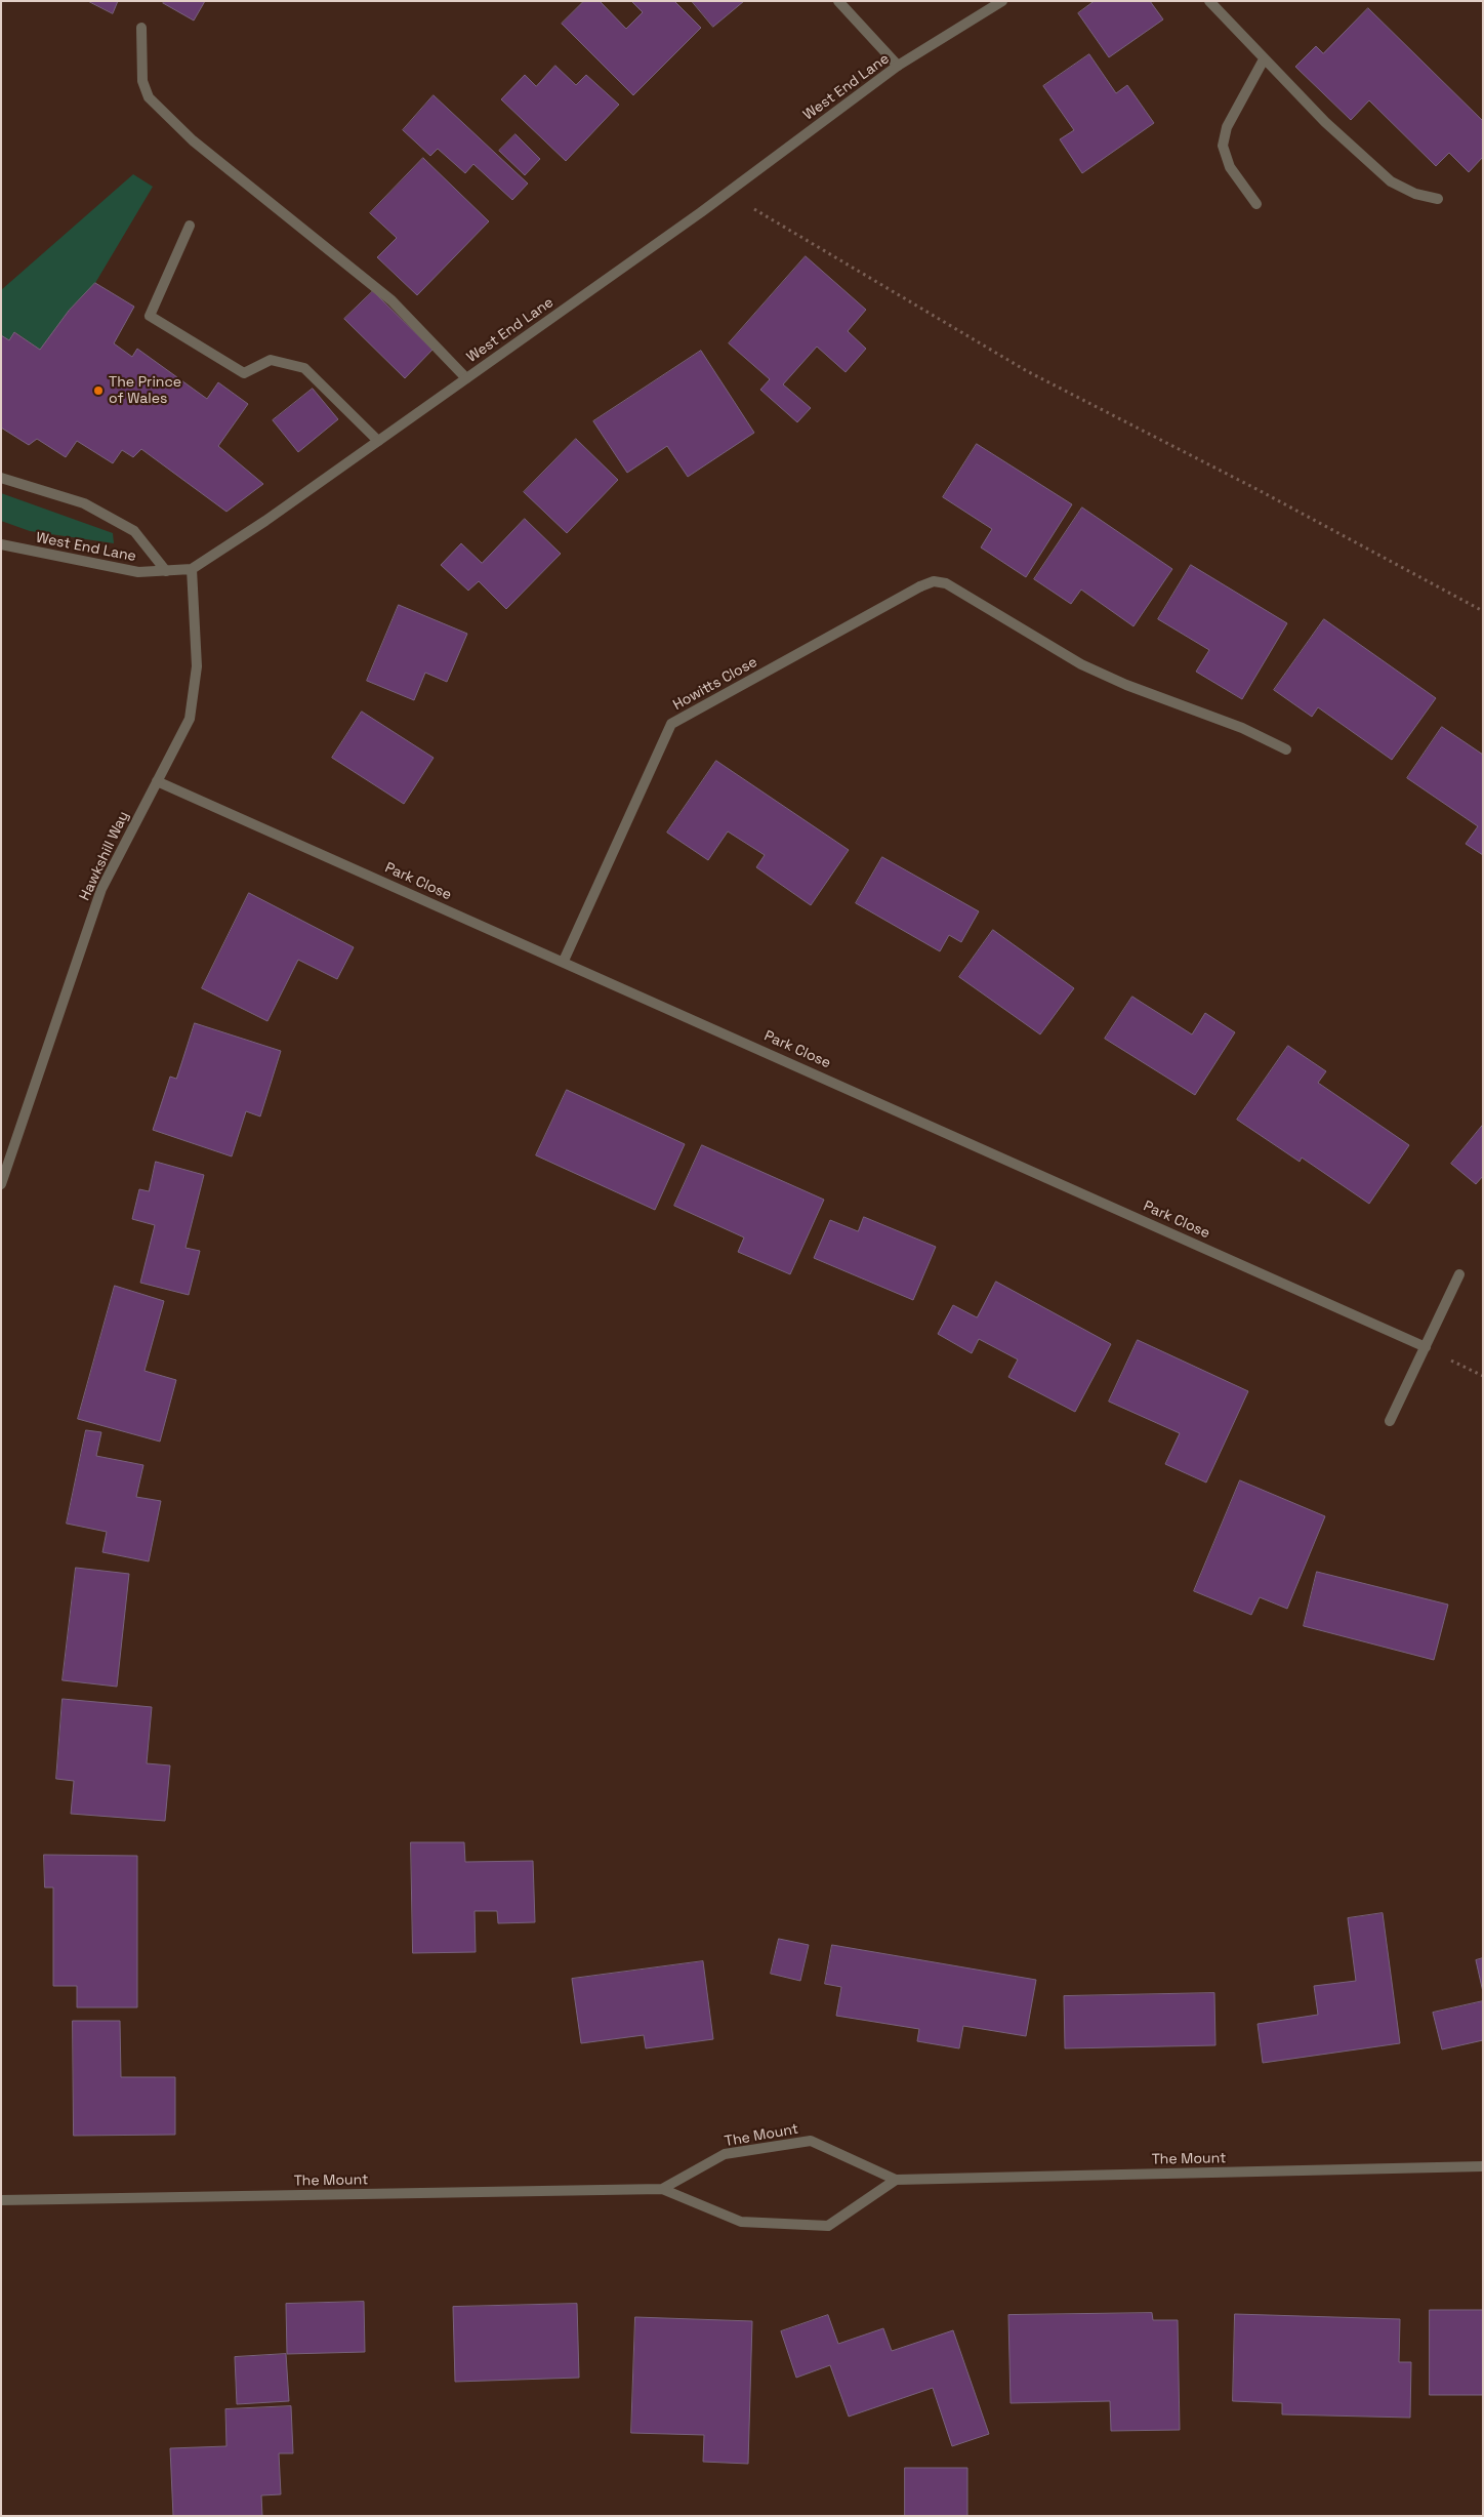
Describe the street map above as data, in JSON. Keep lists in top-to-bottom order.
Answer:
{
  "streets": {
    "street": [
      "West End Lane",
      "Howitts Close",
      "Hawkshill Way",
      "Park Close",
      "The Mount"
    ]
  },
  "crossings": [
    ["West End Lane", "Hawkshill Way"],
    ["Howitts Close", "Park Close"],
    ["Hawkshill Way", "Park Close"]
  ],
  "places": ["The Prince of Wales"]
}
